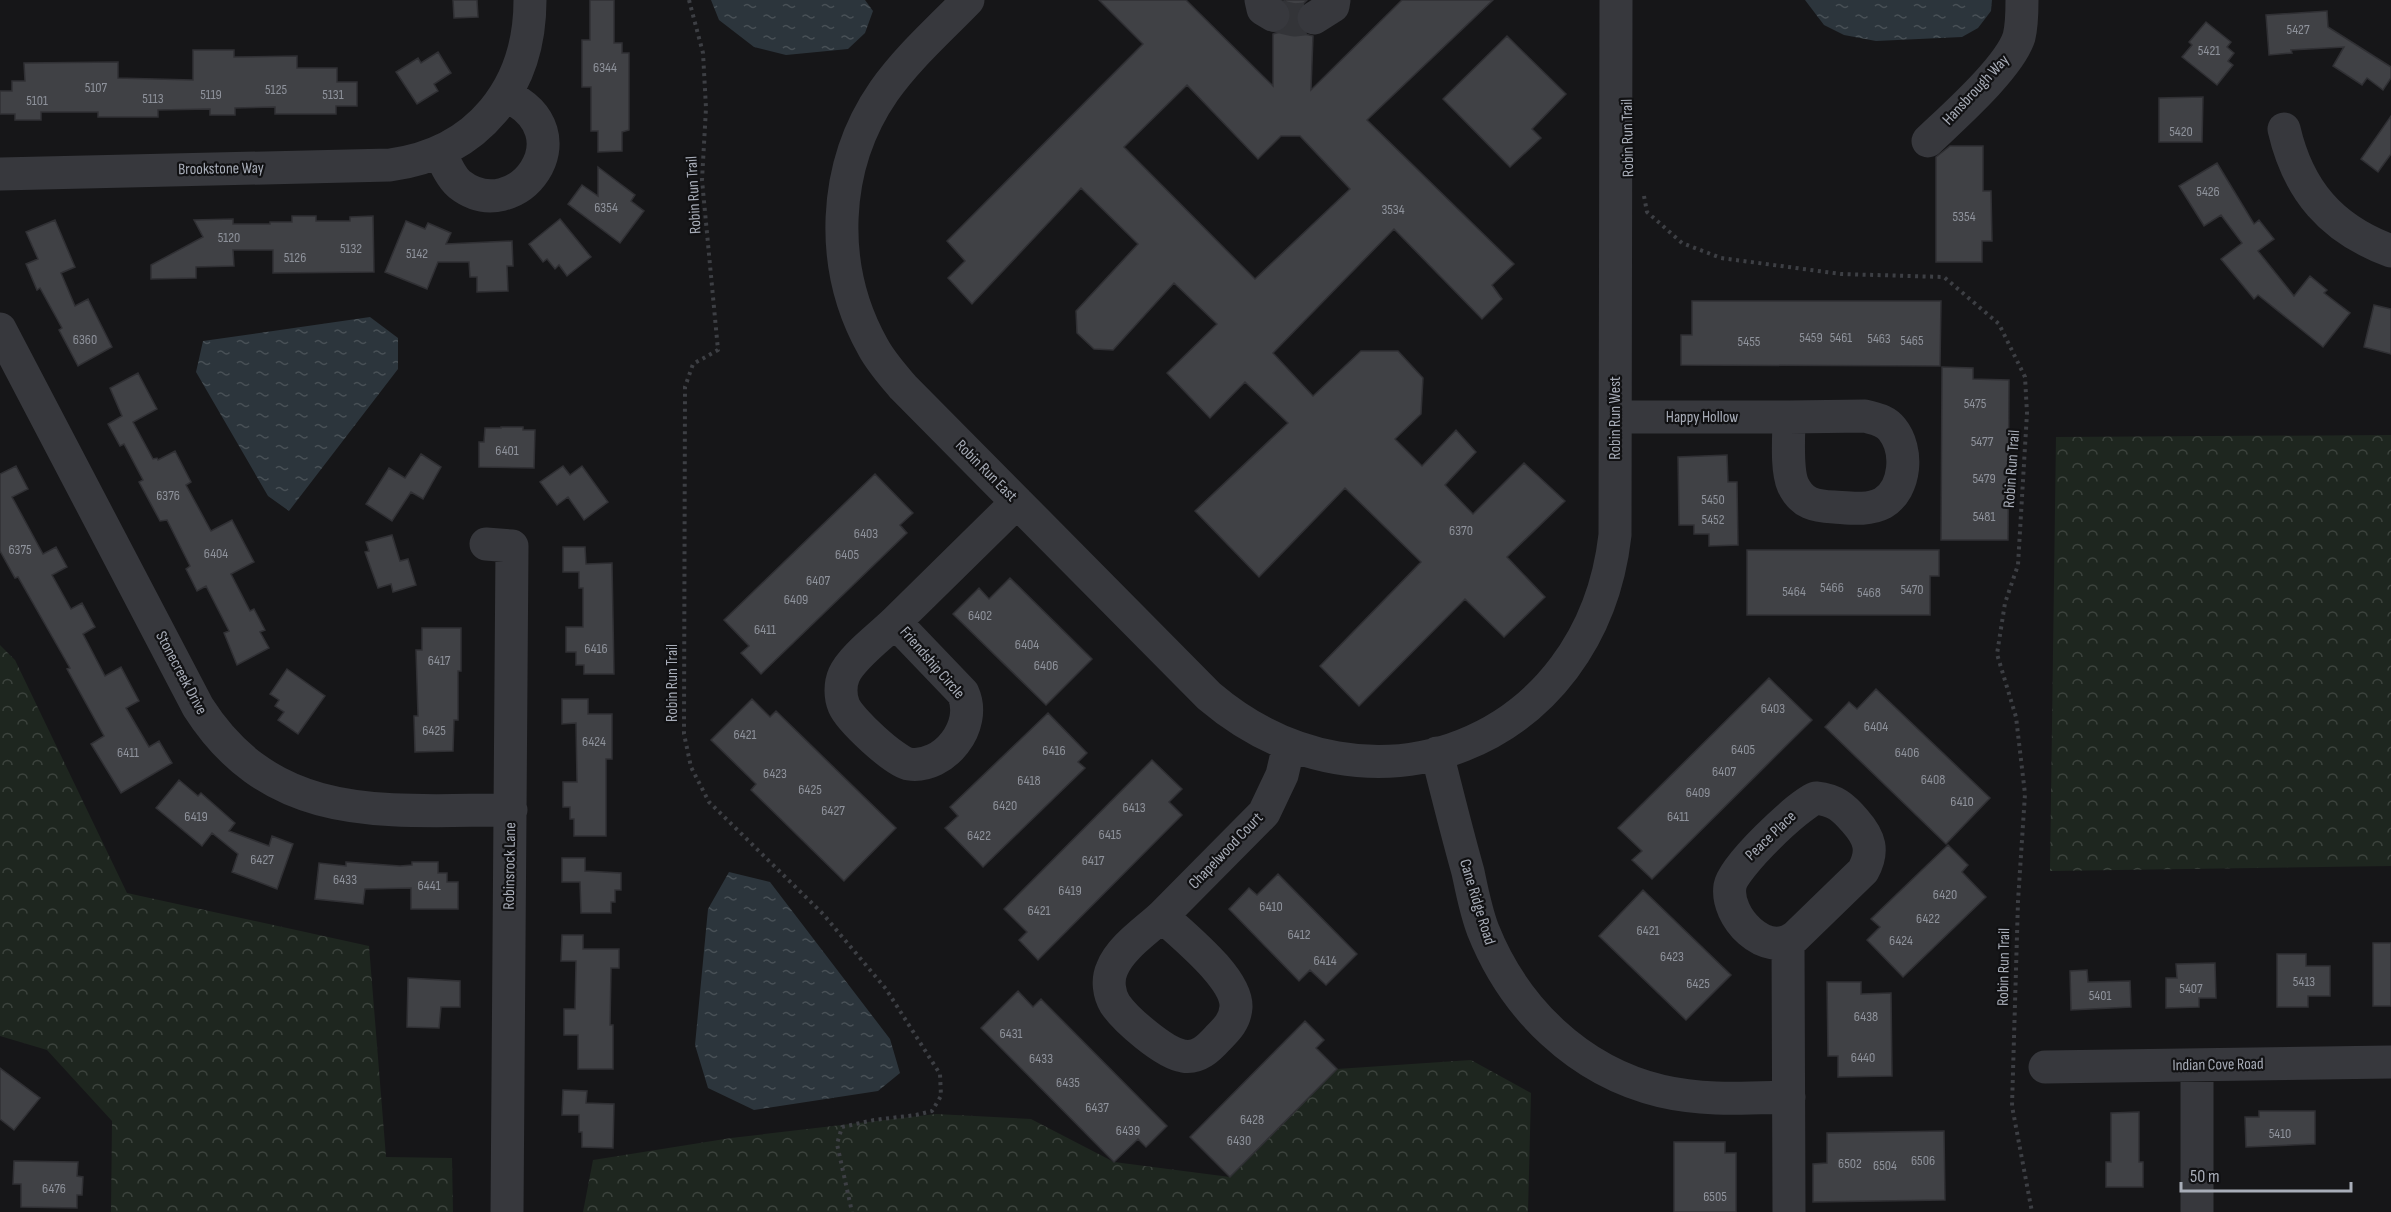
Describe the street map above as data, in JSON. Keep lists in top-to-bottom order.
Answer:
{
  "streets": {
    "street": [
      "Hansbrough Way",
      "Brookstone Way",
      "Happy Hollow",
      "Robin Run West",
      "Robin Run East",
      "Friendship Circle",
      "Stonecreek Drive",
      "Peace Place",
      "Chapelwood Court",
      "Robinsrock Lane",
      "Cane Ridge Road",
      "Indian Cove Road"
    ],
    "path": ["Robin Run Trail"]
  },
  "crossings": [
    ["Happy Hollow", "Robin Run West"],
    ["Robin Run West", "Robin Run East"],
    ["Robin Run West", "Cane Ridge Road"],
    ["Robin Run East", "Friendship Circle"],
    ["Robin Run East", "Chapelwood Court"],
    ["Robin Run East", "Cane Ridge Road"],
    ["Stonecreek Drive", "Robinsrock Lane"]
  ],
  "house_numbers": [
    "5427",
    "5421",
    "6344",
    "5107",
    "5125",
    "5119",
    "5131",
    "5113",
    "5101",
    "5420",
    "5426",
    "6354",
    "3534",
    "5354",
    "5120",
    "5132",
    "5142",
    "5126",
    "5459",
    "5461",
    "5463",
    "6360",
    "5465",
    "5455",
    "5475",
    "5477",
    "6401",
    "5479",
    "6376",
    "5450",
    "5481",
    "5452",
    "6370",
    "6403",
    "6375",
    "6404",
    "6405",
    "6407",
    "5466",
    "5470",
    "5464",
    "5468",
    "6409",
    "6402",
    "6411",
    "6404",
    "6416",
    "6417",
    "6406",
    "6403",
    "6404",
    "6425",
    "6421",
    "6424",
    "6405",
    "6416",
    "6411",
    "6406",
    "6407",
    "6423",
    "6408",
    "6418",
    "6425",
    "6409",
    "6410",
    "6420",
    "6413",
    "6427",
    "6419",
    "6411",
    "6415",
    "6422",
    "6427",
    "6417",
    "6433",
    "6441",
    "6419",
    "6420",
    "6410",
    "6421",
    "6422",
    "6421",
    "6412",
    "6424",
    "6423",
    "6414",
    "5413",
    "6425",
    "5407",
    "5401",
    "6438",
    "6431",
    "6440",
    "6433",
    "6435",
    "6437",
    "6428",
    "6439",
    "5410",
    "6430",
    "6506",
    "6502",
    "6504",
    "6476",
    "6505"
  ],
  "scale_bar": "50 m"
}
